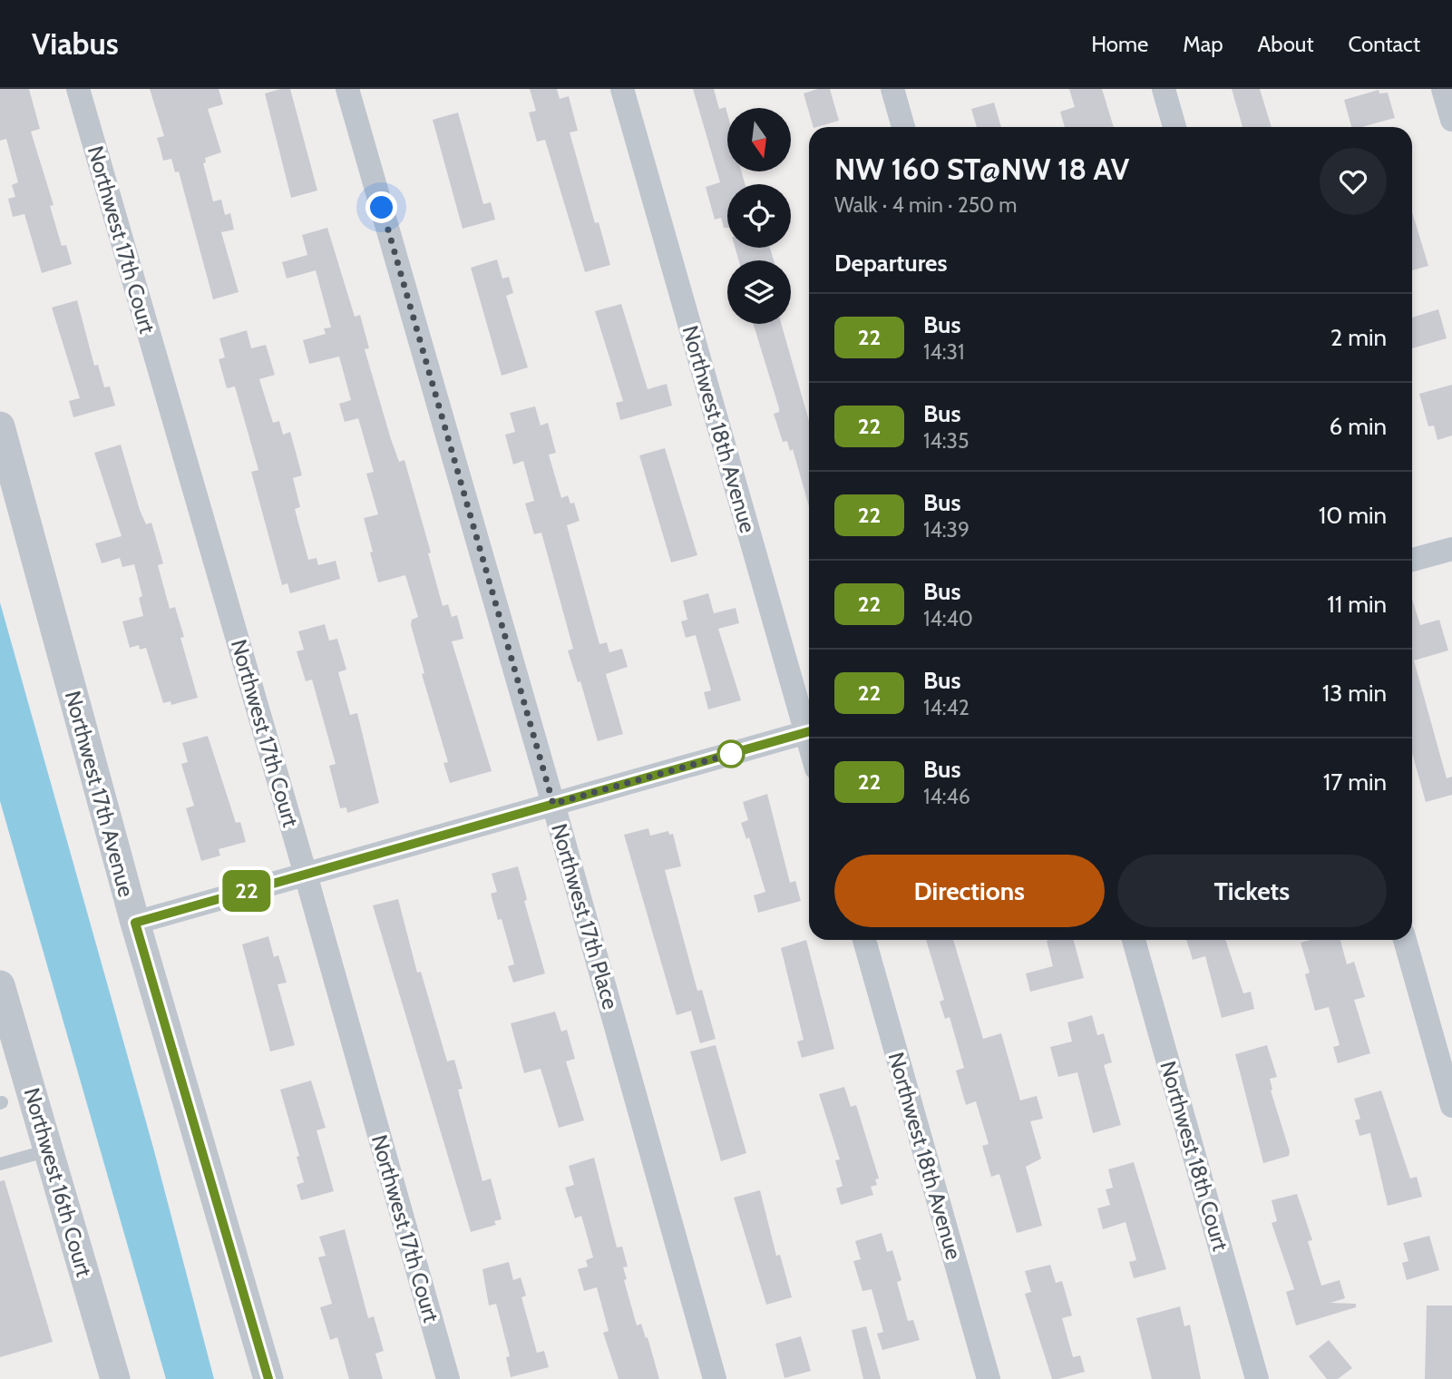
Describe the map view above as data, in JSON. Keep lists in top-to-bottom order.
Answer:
{
  "streets": {
    "street": [
      "Northwest 17th Court",
      "Northwest 18th Avenue",
      "Northwest 17th Avenue",
      "Northwest 17th Place",
      "Northwest 18th Court",
      "Northwest 16th Court"
    ]
  },
  "lines": ["bus line 22"],
  "north": "bottom",
  "page": {
    "header": "Viabus",
    "nav": [
      "Home",
      "Map",
      "About",
      "Contact"
    ],
    "on_map": "22",
    "heading": [
      ["NW 160 ST@NW 18 AV", "Walk · 4 min · 250 m"],
      "Departures"
    ],
    "list": [
      {
        "mark": "22",
        "name": "Bus",
        "note": "14:31",
        "value": "2 min"
      },
      {
        "mark": "22",
        "name": "Bus",
        "note": "14:35",
        "value": "6 min"
      },
      {
        "mark": "22",
        "name": "Bus",
        "note": "14:39",
        "value": "10 min"
      },
      {
        "mark": "22",
        "name": "Bus",
        "note": "14:40",
        "value": "11 min"
      },
      {
        "mark": "22",
        "name": "Bus",
        "note": "14:42",
        "value": "13 min"
      },
      {
        "mark": "22",
        "name": "Bus",
        "note": "14:46",
        "value": "17 min"
      }
    ],
    "buttons": ["Directions", "Tickets"]
  }
}
